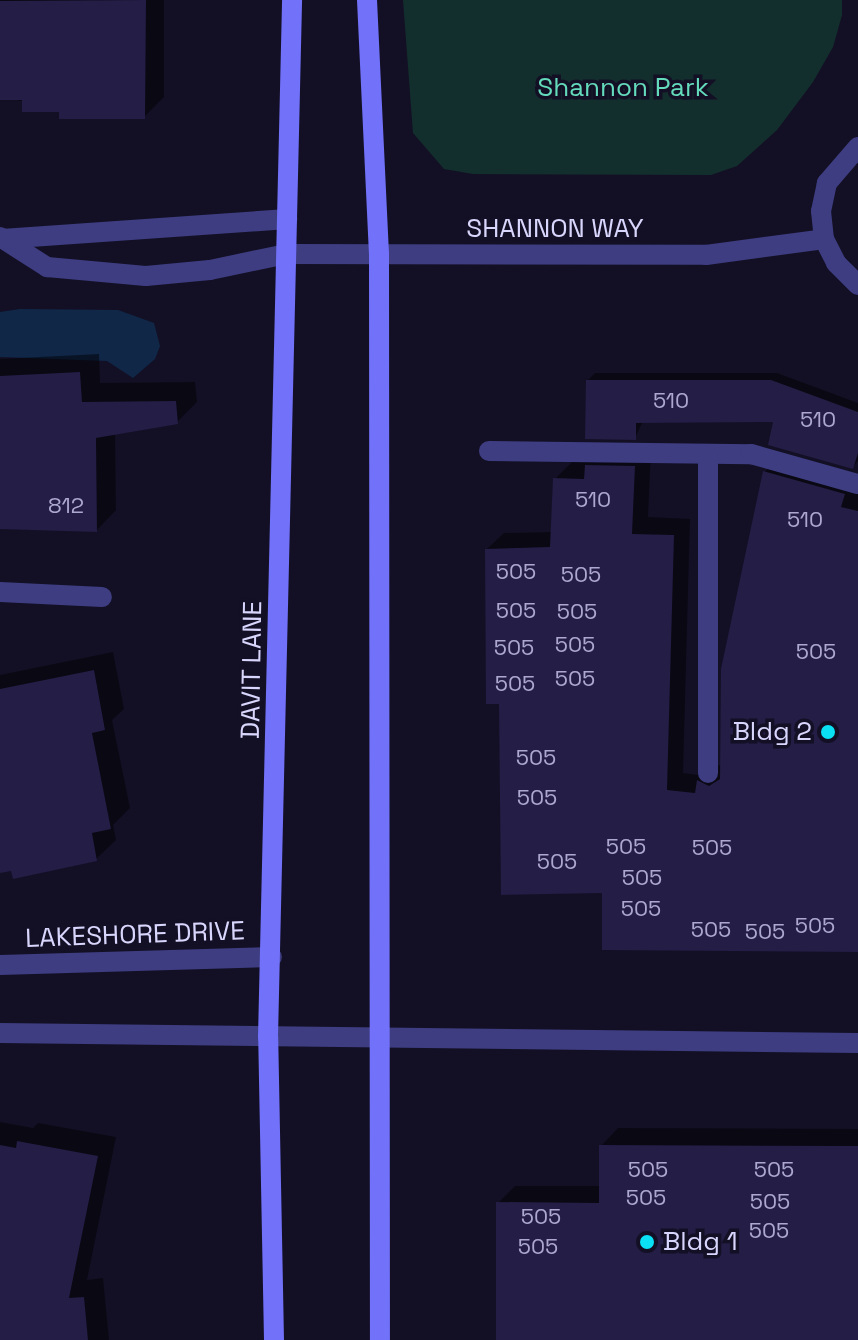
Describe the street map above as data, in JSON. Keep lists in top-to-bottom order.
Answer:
{
  "streets": {
    "street": ["SHANNON WAY", "DAVIT LANE", "LAKESHORE DRIVE"]
  },
  "crossings": [
    ["SHANNON WAY", "DAVIT LANE"],
    ["DAVIT LANE", "LAKESHORE DRIVE"]
  ],
  "parks": ["Shannon Park"],
  "places": ["Bldg 2", "Bldg 1"],
  "house_numbers": [
    "510",
    "510",
    "510",
    "812",
    "510",
    "505",
    "505",
    "505",
    "505",
    "505",
    "505",
    "505",
    "505",
    "505",
    "505",
    "505",
    "505",
    "505",
    "505",
    "505",
    "505",
    "505",
    "505",
    "505",
    "505",
    "505",
    "505",
    "505",
    "505",
    "505",
    "505"
  ]
}
